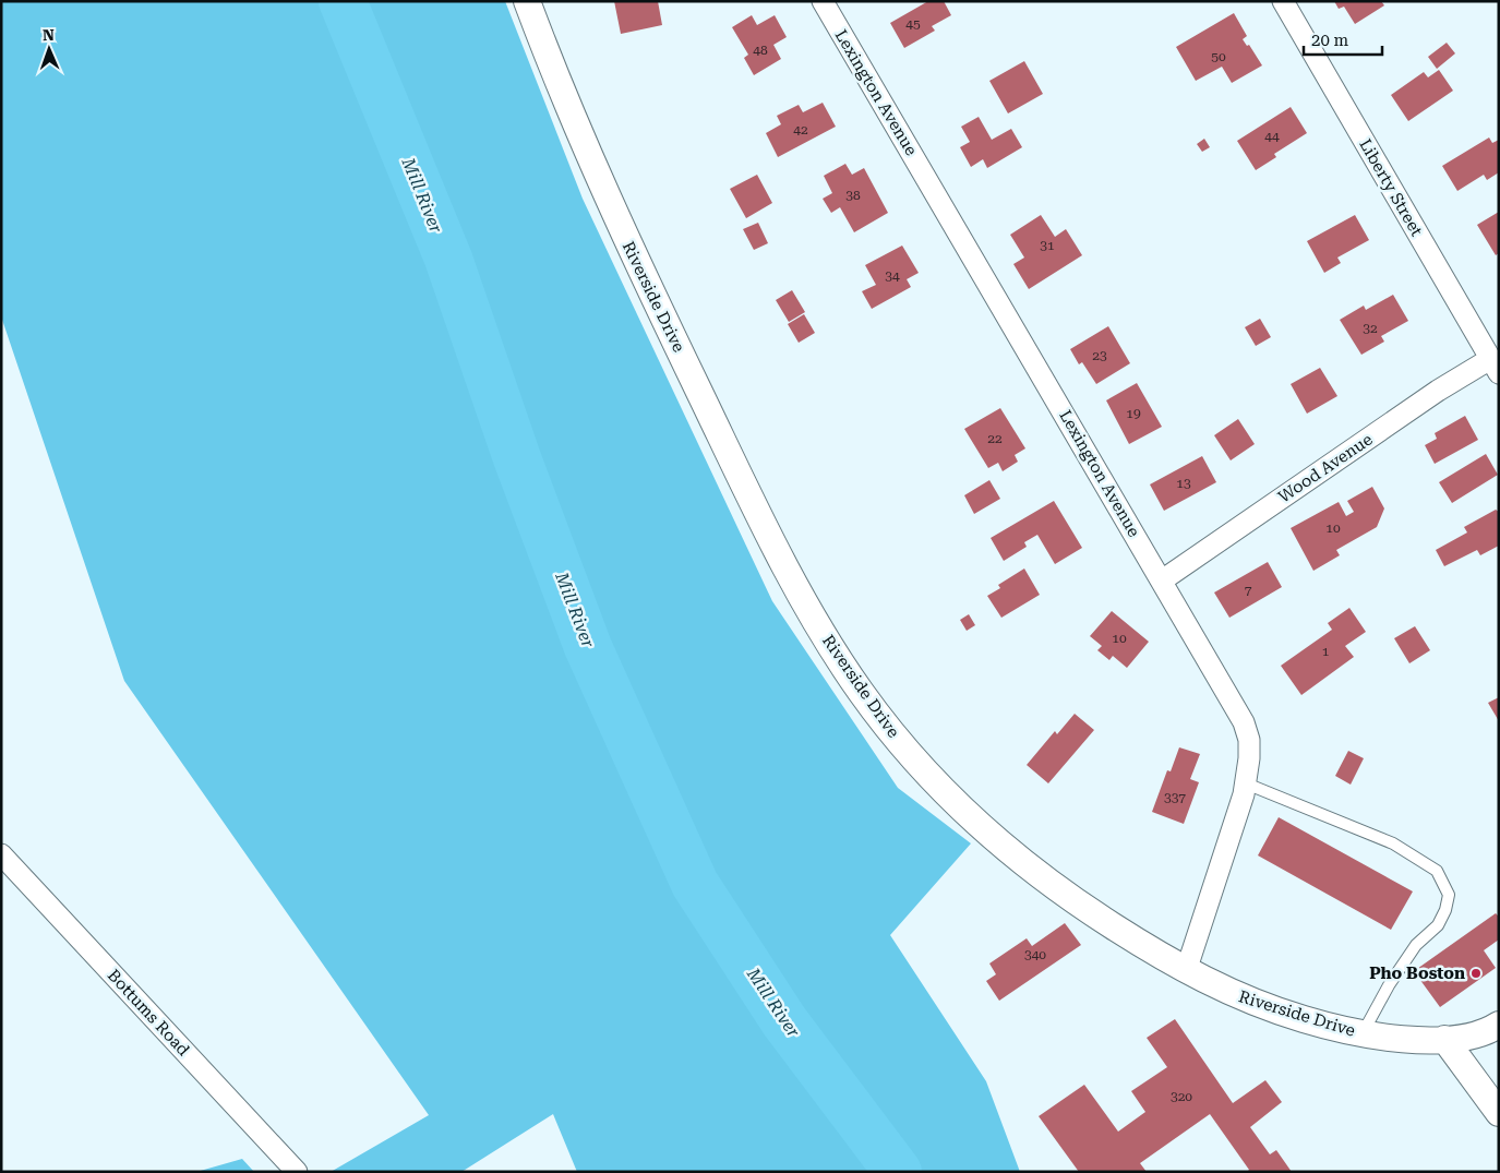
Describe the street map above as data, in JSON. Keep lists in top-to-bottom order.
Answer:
{
  "streets": {
    "street": [
      "Lexington Avenue",
      "Liberty Street",
      "Riverside Drive",
      "Wood Avenue",
      "Bottums Road"
    ]
  },
  "crossings": [
    ["Lexington Avenue", "Riverside Drive"],
    ["Lexington Avenue", "Wood Avenue"],
    ["Liberty Street", "Wood Avenue"]
  ],
  "water": ["Mill River"],
  "places": ["Pho Boston"],
  "house_numbers": [
    "45",
    "48",
    "50",
    "42",
    "44",
    "38",
    "31",
    "34",
    "32",
    "23",
    "19",
    "22",
    "13",
    "10",
    "7",
    "10",
    "1",
    "337",
    "340",
    "320"
  ],
  "scale_bar": "20 m",
  "north": "top"
}
